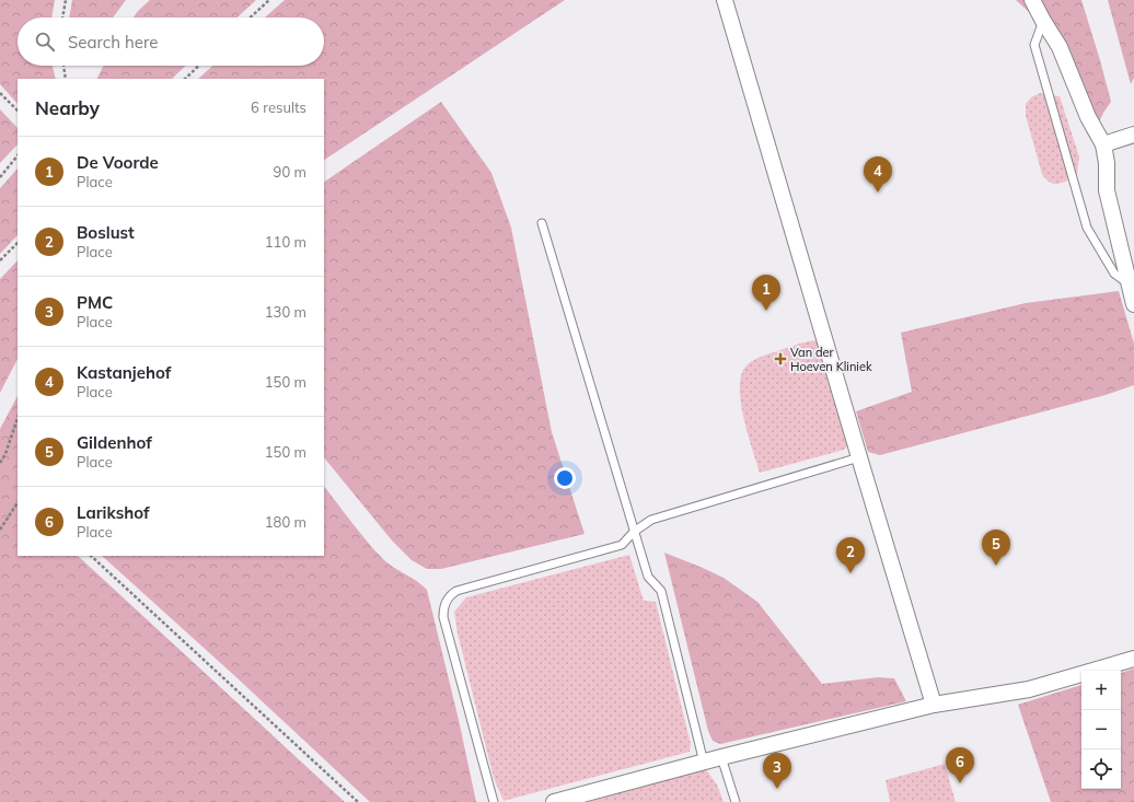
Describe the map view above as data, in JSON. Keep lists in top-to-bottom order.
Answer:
{
  "places": {
    "health": ["Van der Hoeven Kliniek"]
  },
  "page": {
    "search": "Search here",
    "heading": ["Nearby", "6 results"],
    "list": [
      {
        "mark": "1",
        "name": "De Voorde",
        "note": "Place",
        "value": "90 m"
      },
      {
        "mark": "2",
        "name": "Boslust",
        "note": "Place",
        "value": "110 m"
      },
      {
        "mark": "3",
        "name": "PMC",
        "note": "Place",
        "value": "130 m"
      },
      {
        "mark": "4",
        "name": "Kastanjehof",
        "note": "Place",
        "value": "150 m"
      },
      {
        "mark": "5",
        "name": "Gildenhof",
        "note": "Place",
        "value": "150 m"
      },
      {
        "mark": "6",
        "name": "Larikshof",
        "note": "Place",
        "value": "180 m"
      }
    ],
    "pins": [
      "4",
      "1",
      "5",
      "2",
      "6",
      "3"
    ],
    "map_buttons": ["+", "−"]
  }
}
